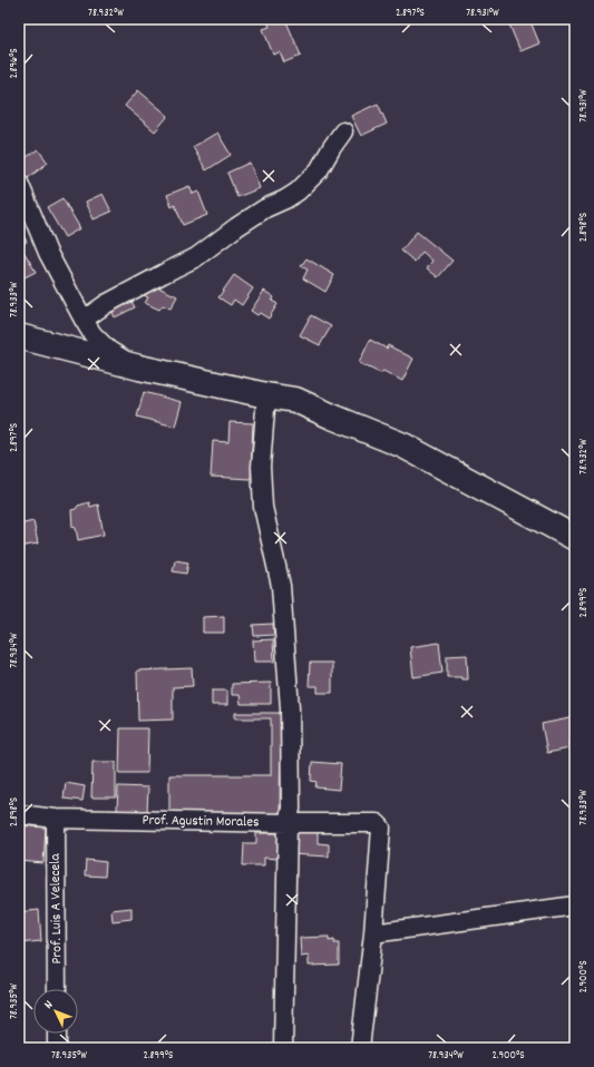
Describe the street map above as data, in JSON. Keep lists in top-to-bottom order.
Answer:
{
  "streets": {
    "street": ["Prof. Agustin Morales", "Prof. Luis A Velecela"]
  },
  "crossings": [
    ["Prof. Agustin Morales", "Prof. Luis A Velecela"]
  ],
  "north": "top left",
  "coordinates": [
    "78.932°W",
    "2.897°S",
    "78.931°W",
    "2.896°S",
    "2.898°S",
    "78.933°W",
    "2.899°S",
    "78.934°W",
    "2.900°S",
    "78.935°W"
  ]
}
